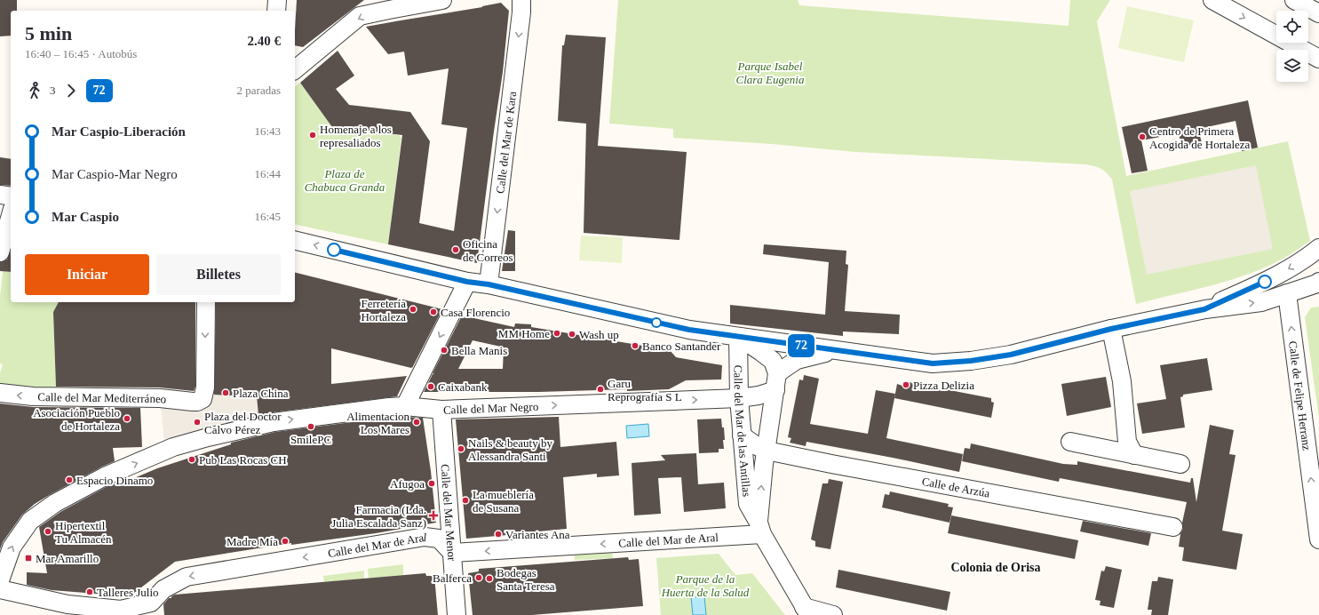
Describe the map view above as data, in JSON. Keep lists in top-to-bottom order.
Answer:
{
  "streets": {
    "street": [
      "Calle del Mar de Kara",
      "Calle de Felipe Herranz",
      "Calle del Mar Mediterráneo",
      "Calle del Mar Negro",
      "Calle del Mar de las Antillas",
      "Calle de Arzúa",
      "Calle del Mar Menor",
      "Calle del Mar de Aral"
    ]
  },
  "crossings": [
    ["Calle del Mar Negro", "Calle del Mar de las Antillas"],
    ["Calle del Mar Negro", "Calle del Mar Menor"],
    ["Calle del Mar de las Antillas", "Calle de Arzúa"],
    ["Calle del Mar de las Antillas", "Calle del Mar de Aral"],
    ["Calle del Mar Menor", "Calle del Mar de Aral"]
  ],
  "one_way": [
    "Calle del Mar de Kara",
    "Calle de Felipe Herranz",
    "Calle del Mar Negro",
    "Calle del Mar de Aral"
  ],
  "districts": ["Colonia de Orisa"],
  "parks": ["Parque Isabel Clara Eugenia", "Plaza de Chabuca Granda", "Parque de la Huerta de la Salud"],
  "places": {
    "other": [
      "Homenaje a los represaliados",
      "Centro de Primera Acogida de Hortaleza",
      "Oficina de Correos",
      "Ferretería Hortaleza",
      "Casa Florencio",
      "MM Home",
      "Wash up",
      "Banco Santander",
      "Bella Manis",
      "Pizza Delizia",
      "Caixabank",
      "Garu Reprografía S L",
      "Plaza China",
      "Asociación Pueblo de Hortaleza",
      "Plaza del Doctor Calvo Pérez",
      "Alimentacion Los Mares",
      "SmilePC",
      "Nails & beauty by Alessandra Santi",
      "Pub Las Rocas CH",
      "Espacio Dinamo",
      "Afugoa",
      "La mueblería de Susana",
      "Hipertextil Tu Almacén",
      "Variantes Ana",
      "Madre Mía",
      "Balferca",
      "Bodegas Santa Teresa",
      "Talleres Julio"
    ],
    "health": ["Farmacia (Lda. Julia Escalada Sanz)"],
    "transit": ["Mar Amarillo"]
  },
  "lines": ["bus line 72"],
  "page": {
    "on_map": "72",
    "heading": ["5 min", "16:40 – 16:45 · Autobús", "2.40 €"],
    "legs": ["3", "72", "2 paradas"],
    "list": [
      {
        "name": "Mar Caspio-Liberación",
        "value": "16:43"
      },
      {
        "name": "Mar Caspio-Mar Negro",
        "value": "16:44"
      },
      {
        "name": "Mar Caspio",
        "value": "16:45"
      }
    ],
    "buttons": ["Iniciar", "Billetes"]
  }
}
